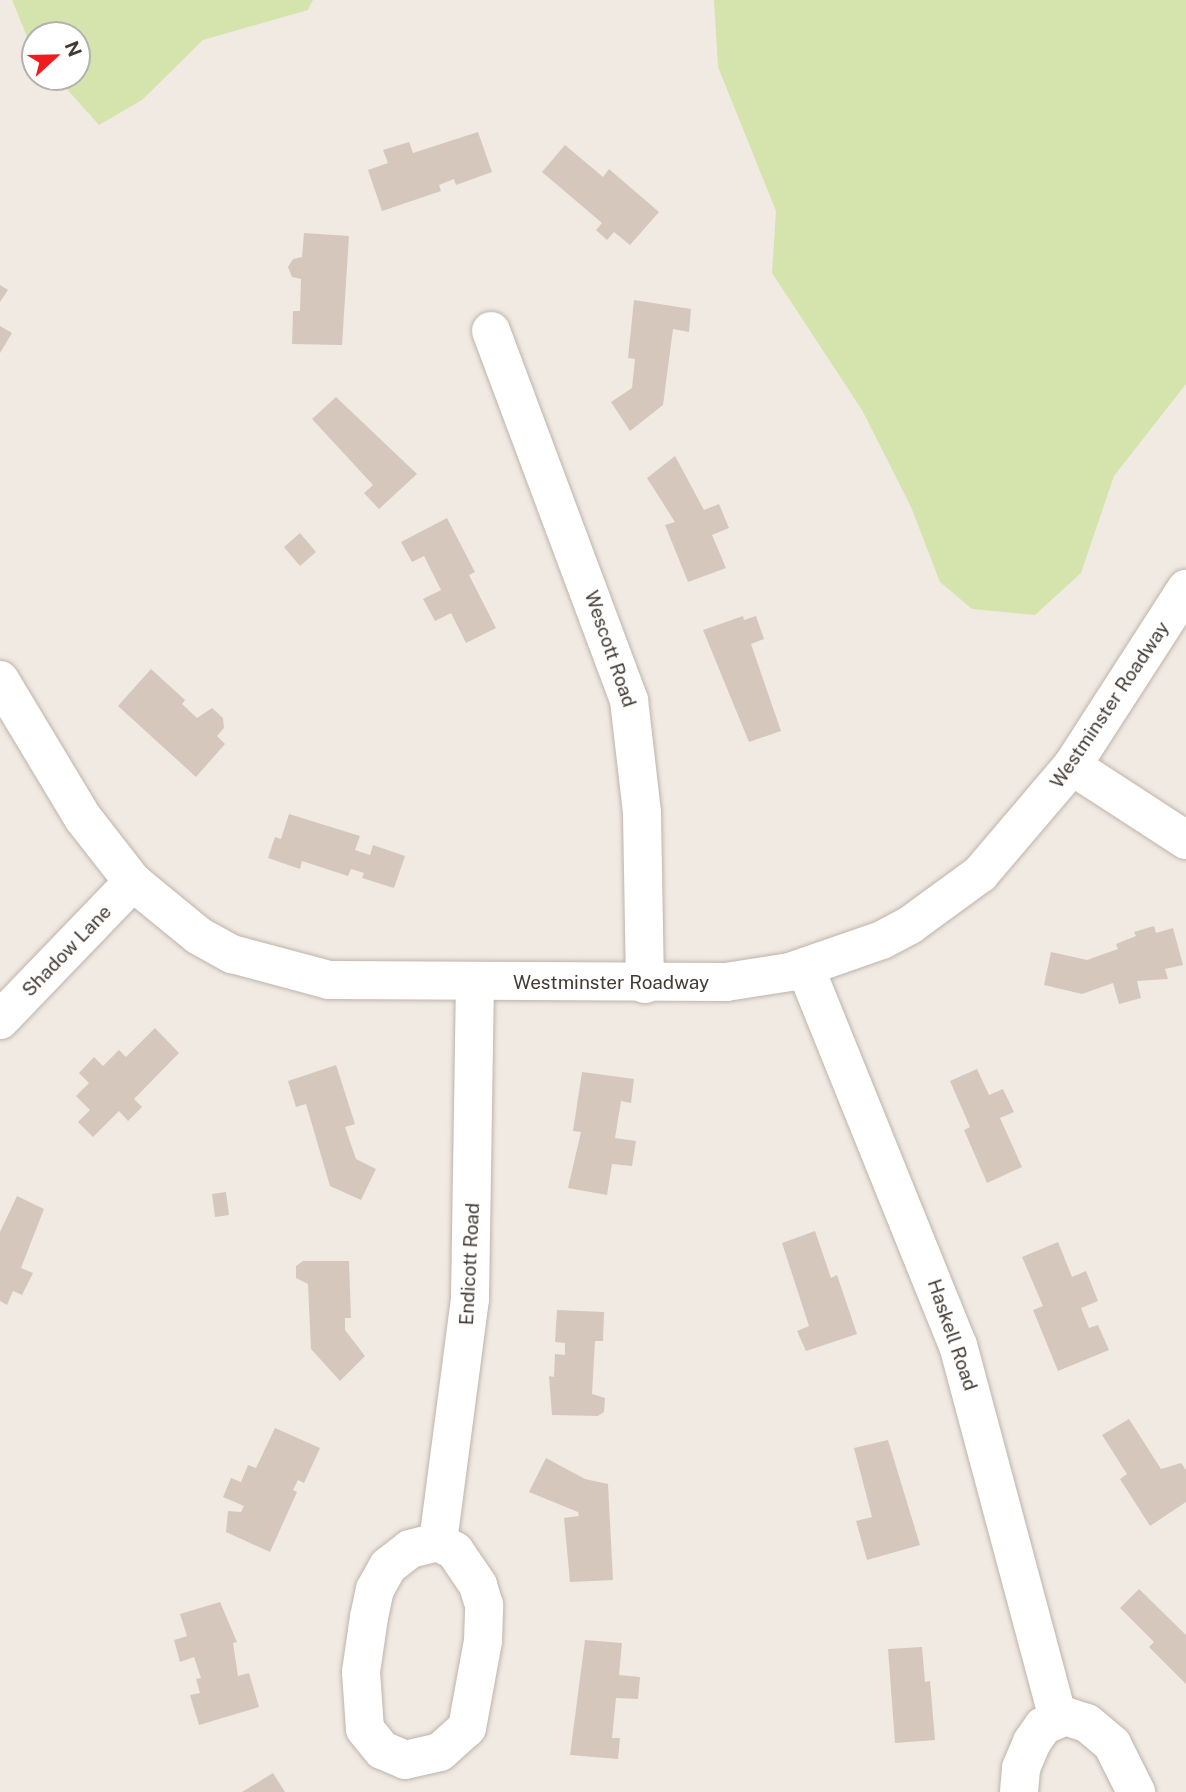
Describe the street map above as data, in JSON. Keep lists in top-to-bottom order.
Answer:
{
  "streets": {
    "street": [
      "Wescott Road",
      "Westminster Roadway",
      "Shadow Lane",
      "Endicott Road",
      "Haskell Road"
    ]
  },
  "crossings": [
    ["Wescott Road", "Westminster Roadway"],
    ["Westminster Roadway", "Shadow Lane"],
    ["Westminster Roadway", "Endicott Road"],
    ["Westminster Roadway", "Haskell Road"]
  ],
  "north": "right"
}
